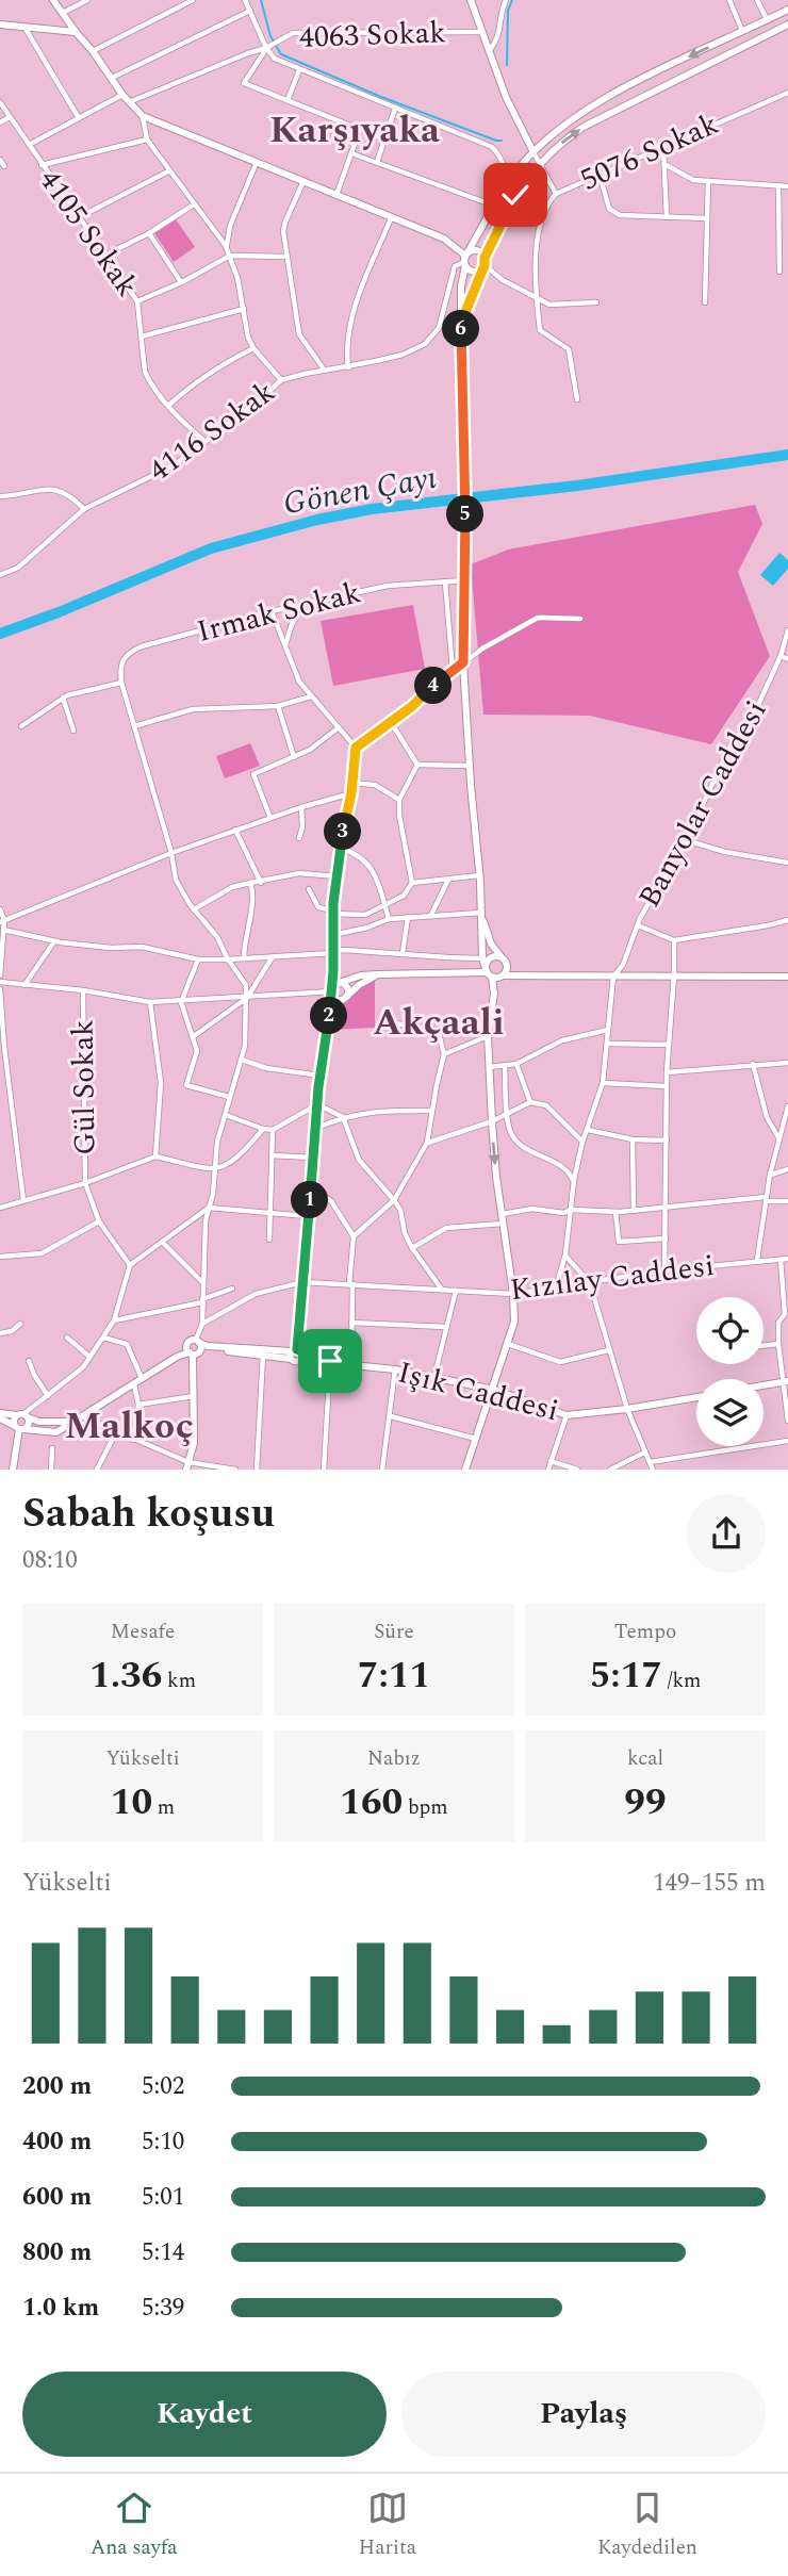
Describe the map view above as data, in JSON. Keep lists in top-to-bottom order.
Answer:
{
  "streets": {
    "main road": ["Işık Caddesi"],
    "street": [
      "4063 Sokak",
      "5076 Sokak",
      "4105 Sokak",
      "4116 Sokak",
      "Irmak Sokak",
      "Banyolar Caddesi",
      "Gül Sokak",
      "Kızılay Caddesi"
    ]
  },
  "crossings": [
    ["4105 Sokak", "4116 Sokak"]
  ],
  "districts": ["Karşıyaka", "Akçaali", "Malkoç"],
  "water": ["Gönen Çayı"],
  "page": {
    "pins": [
      "6",
      "5",
      "4",
      "3",
      "2",
      "1"
    ],
    "heading": ["Sabah koşusu", "08:10"],
    "stats": [
      ["Mesafe", "1.36 km"],
      ["Süre", "7:11"],
      ["Tempo", "5:17 /km"],
      ["Yükselti", "10 m"],
      ["Nabız", "160 bpm"],
      ["kcal", "99"]
    ],
    "chart": ["Yükselti", "149–155 m"],
    "list": [
      {
        "name": "200 m",
        "note": "5:02"
      },
      {
        "name": "400 m",
        "note": "5:10"
      },
      {
        "name": "600 m",
        "note": "5:01"
      },
      {
        "name": "800 m",
        "note": "5:14"
      },
      {
        "name": "1.0 km",
        "note": "5:39"
      }
    ],
    "buttons": ["Kaydet", "Paylaş"],
    "tabs": ["Ana sayfa", "Harita", "Kaydedilen"]
  }
}
